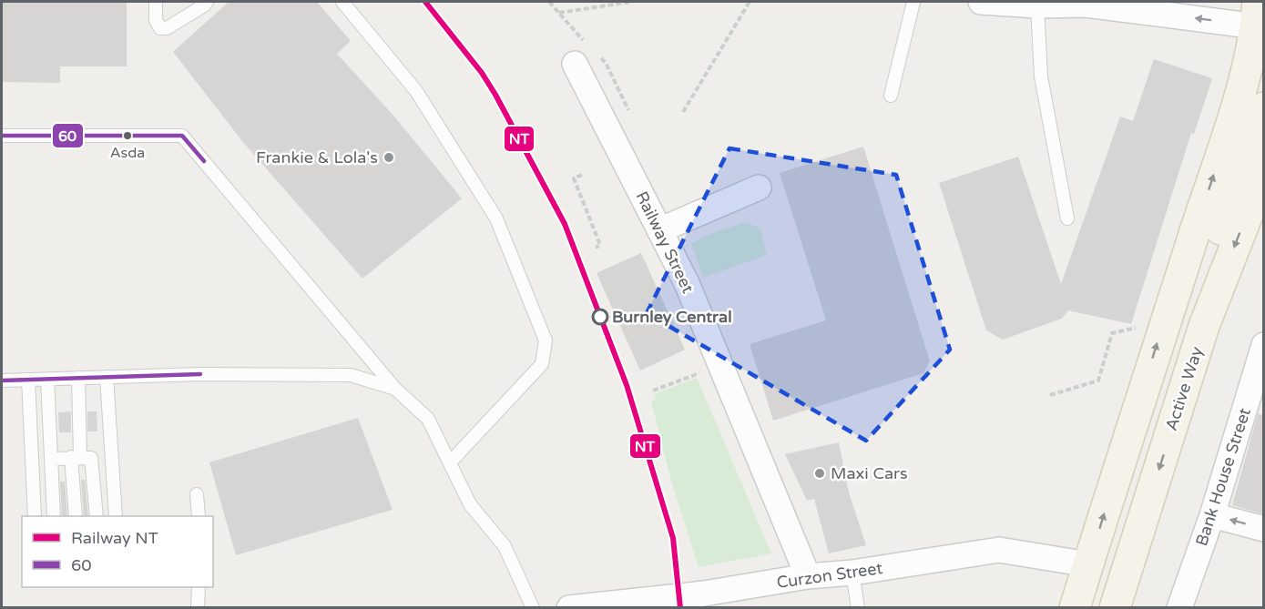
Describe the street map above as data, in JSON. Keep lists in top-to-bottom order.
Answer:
{
  "streets": {
    "main road": ["Active Way"],
    "street": ["Railway Street", "Bank House Street", "Curzon Street"]
  },
  "crossings": [
    ["Railway Street", "Curzon Street"]
  ],
  "places": [
    "Asda",
    "Frankie & Lola's",
    "Burnley Central",
    "Maxi Cars"
  ],
  "lines": ["rail line NT", "transit line 60"],
  "legend": ["Railway NT", "60"]
}
